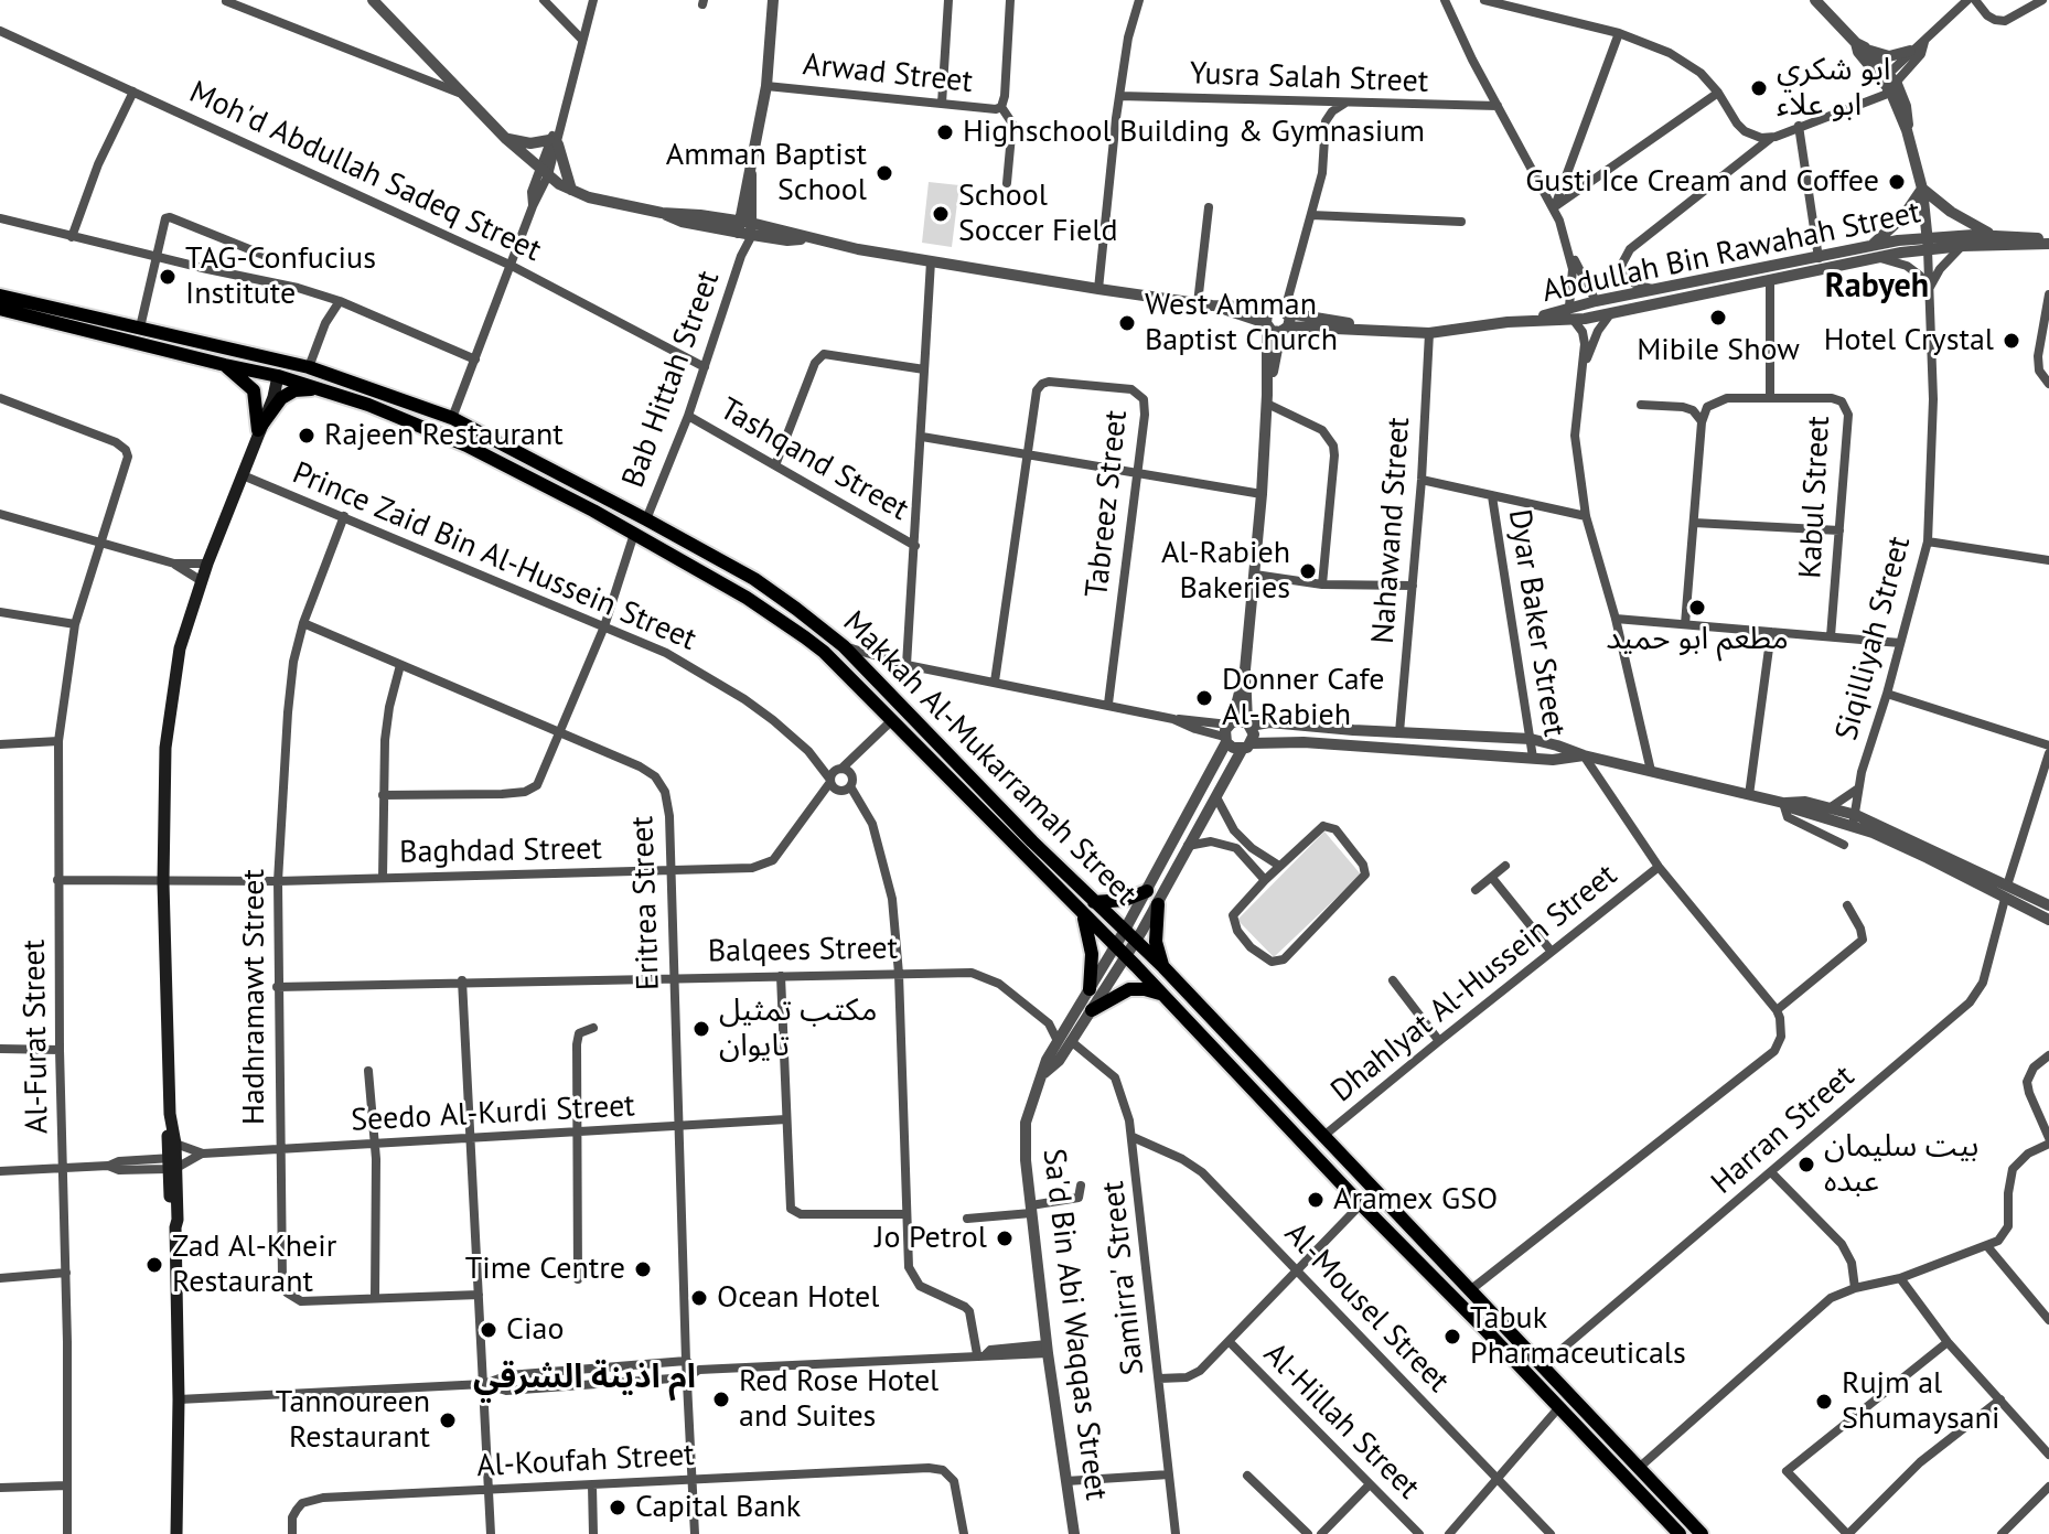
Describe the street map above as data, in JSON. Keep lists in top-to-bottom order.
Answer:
{
  "streets": {
    "main road": ["Makkah Al-Mukarramah Street"],
    "street": [
      "Arwad Street",
      "Yusra Salah Street",
      "Moh'd Abdullah Sadeq Street",
      "Abdullah Bin Rawahah Street",
      "Bab Hittah Street",
      "Tashqand Street",
      "Kabul Street",
      "Tabreez Street",
      "Nahawand Street",
      "Prince Zaid Bin Al-Hussein Street",
      "Dyar Baker Street",
      "Siqilliyah Street",
      "Baghdad Street",
      "Eritrea Street",
      "Balqees Street",
      "DhahIyat Al-Hussein Street",
      "Hadhramawt Street",
      "Al-Furat Street",
      "Seedo Al-Kurdi Street",
      "Harran Street",
      "Samirra' Street",
      "Al-Mousel Street",
      "Sa'd Bin Abi Waqqas Street",
      "Al-Hillah Street",
      "Al-Koufah Street"
    ]
  },
  "crossings": [
    ["Moh'd Abdullah Sadeq Street", "Bab Hittah Street"],
    ["Abdullah Bin Rawahah Street", "Bab Hittah Street"],
    ["Abdullah Bin Rawahah Street", "Nahawand Street"],
    ["Abdullah Bin Rawahah Street", "Siqilliyah Street"],
    ["Bab Hittah Street", "Tashqand Street"],
    ["Bab Hittah Street", "Makkah Al-Mukarramah Street"],
    ["Prince Zaid Bin Al-Hussein Street", "Baghdad Street"],
    ["Prince Zaid Bin Al-Hussein Street", "Hadhramawt Street"],
    ["Makkah Al-Mukarramah Street", "DhahIyat Al-Hussein Street"],
    ["Makkah Al-Mukarramah Street", "Harran Street"],
    ["Makkah Al-Mukarramah Street", "Sa'd Bin Abi Waqqas Street"],
    ["Baghdad Street", "Eritrea Street"],
    ["Baghdad Street", "Hadhramawt Street"],
    ["Baghdad Street", "Al-Furat Street"],
    ["Eritrea Street", "Balqees Street"],
    ["Eritrea Street", "Hadhramawt Street"],
    ["Eritrea Street", "Seedo Al-Kurdi Street"],
    ["Eritrea Street", "Al-Koufah Street"],
    ["Balqees Street", "Hadhramawt Street"],
    ["Balqees Street", "Sa'd Bin Abi Waqqas Street"],
    ["Hadhramawt Street", "Seedo Al-Kurdi Street"],
    ["Samirra' Street", "Al-Mousel Street"],
    ["Samirra' Street", "Sa'd Bin Abi Waqqas Street"]
  ],
  "districts": ["Rabyeh", "ام اذينة الشرقي"],
  "places": [
    "ابو شكري ابو علاء",
    "Highschool Building & Gymnasium",
    "Amman Baptist School",
    "Gusti Ice Cream and Coffee",
    "School Soccer Field",
    "TAG-Confucius Institute",
    "Mibile Show",
    "West Amman Baptist Church",
    "Hotel Crystal",
    "Rajeen Restaurant",
    "Al-Rabieh Bakeries",
    "مطعم ابو حميد",
    "Donner Cafe Al-Rabieh",
    "مكتب تمثيل تايوان",
    "بيت سليمان عبده",
    "Aramex GSO",
    "Jo Petrol",
    "Zad Al-Kheir Restaurant",
    "Time Centre",
    "Ocean Hotel",
    "Ciao",
    "Tabuk Pharmaceuticals",
    "Red Rose Hotel and Suites",
    "Rujm al Shumaysani",
    "Tannoureen Restaurant",
    "Capital Bank"
  ]
}
